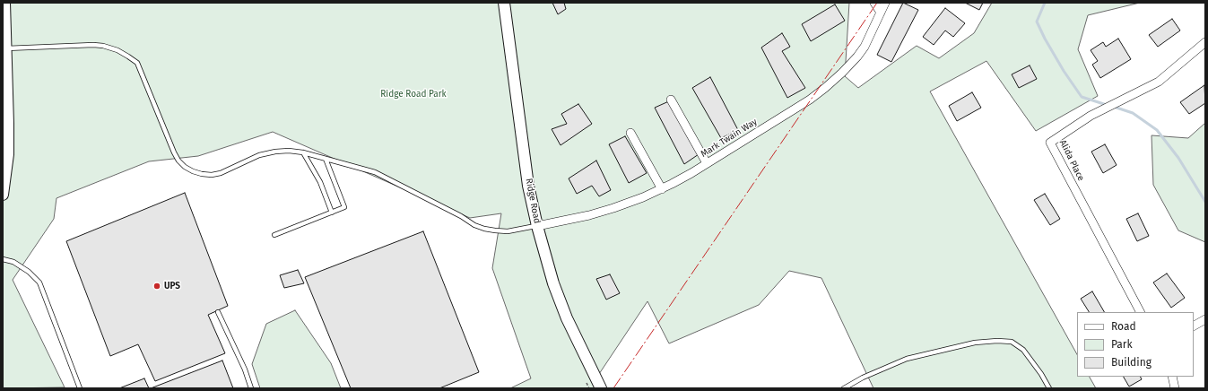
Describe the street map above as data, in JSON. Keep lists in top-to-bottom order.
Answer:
{
  "streets": {
    "street": ["Mark Twain Way", "Alida Place", "Ridge Road"]
  },
  "crossings": [
    ["Mark Twain Way", "Ridge Road"]
  ],
  "parks": ["Ridge Road Park"],
  "places": ["UPS"],
  "legend": ["Road", "Park", "Building"]
}
